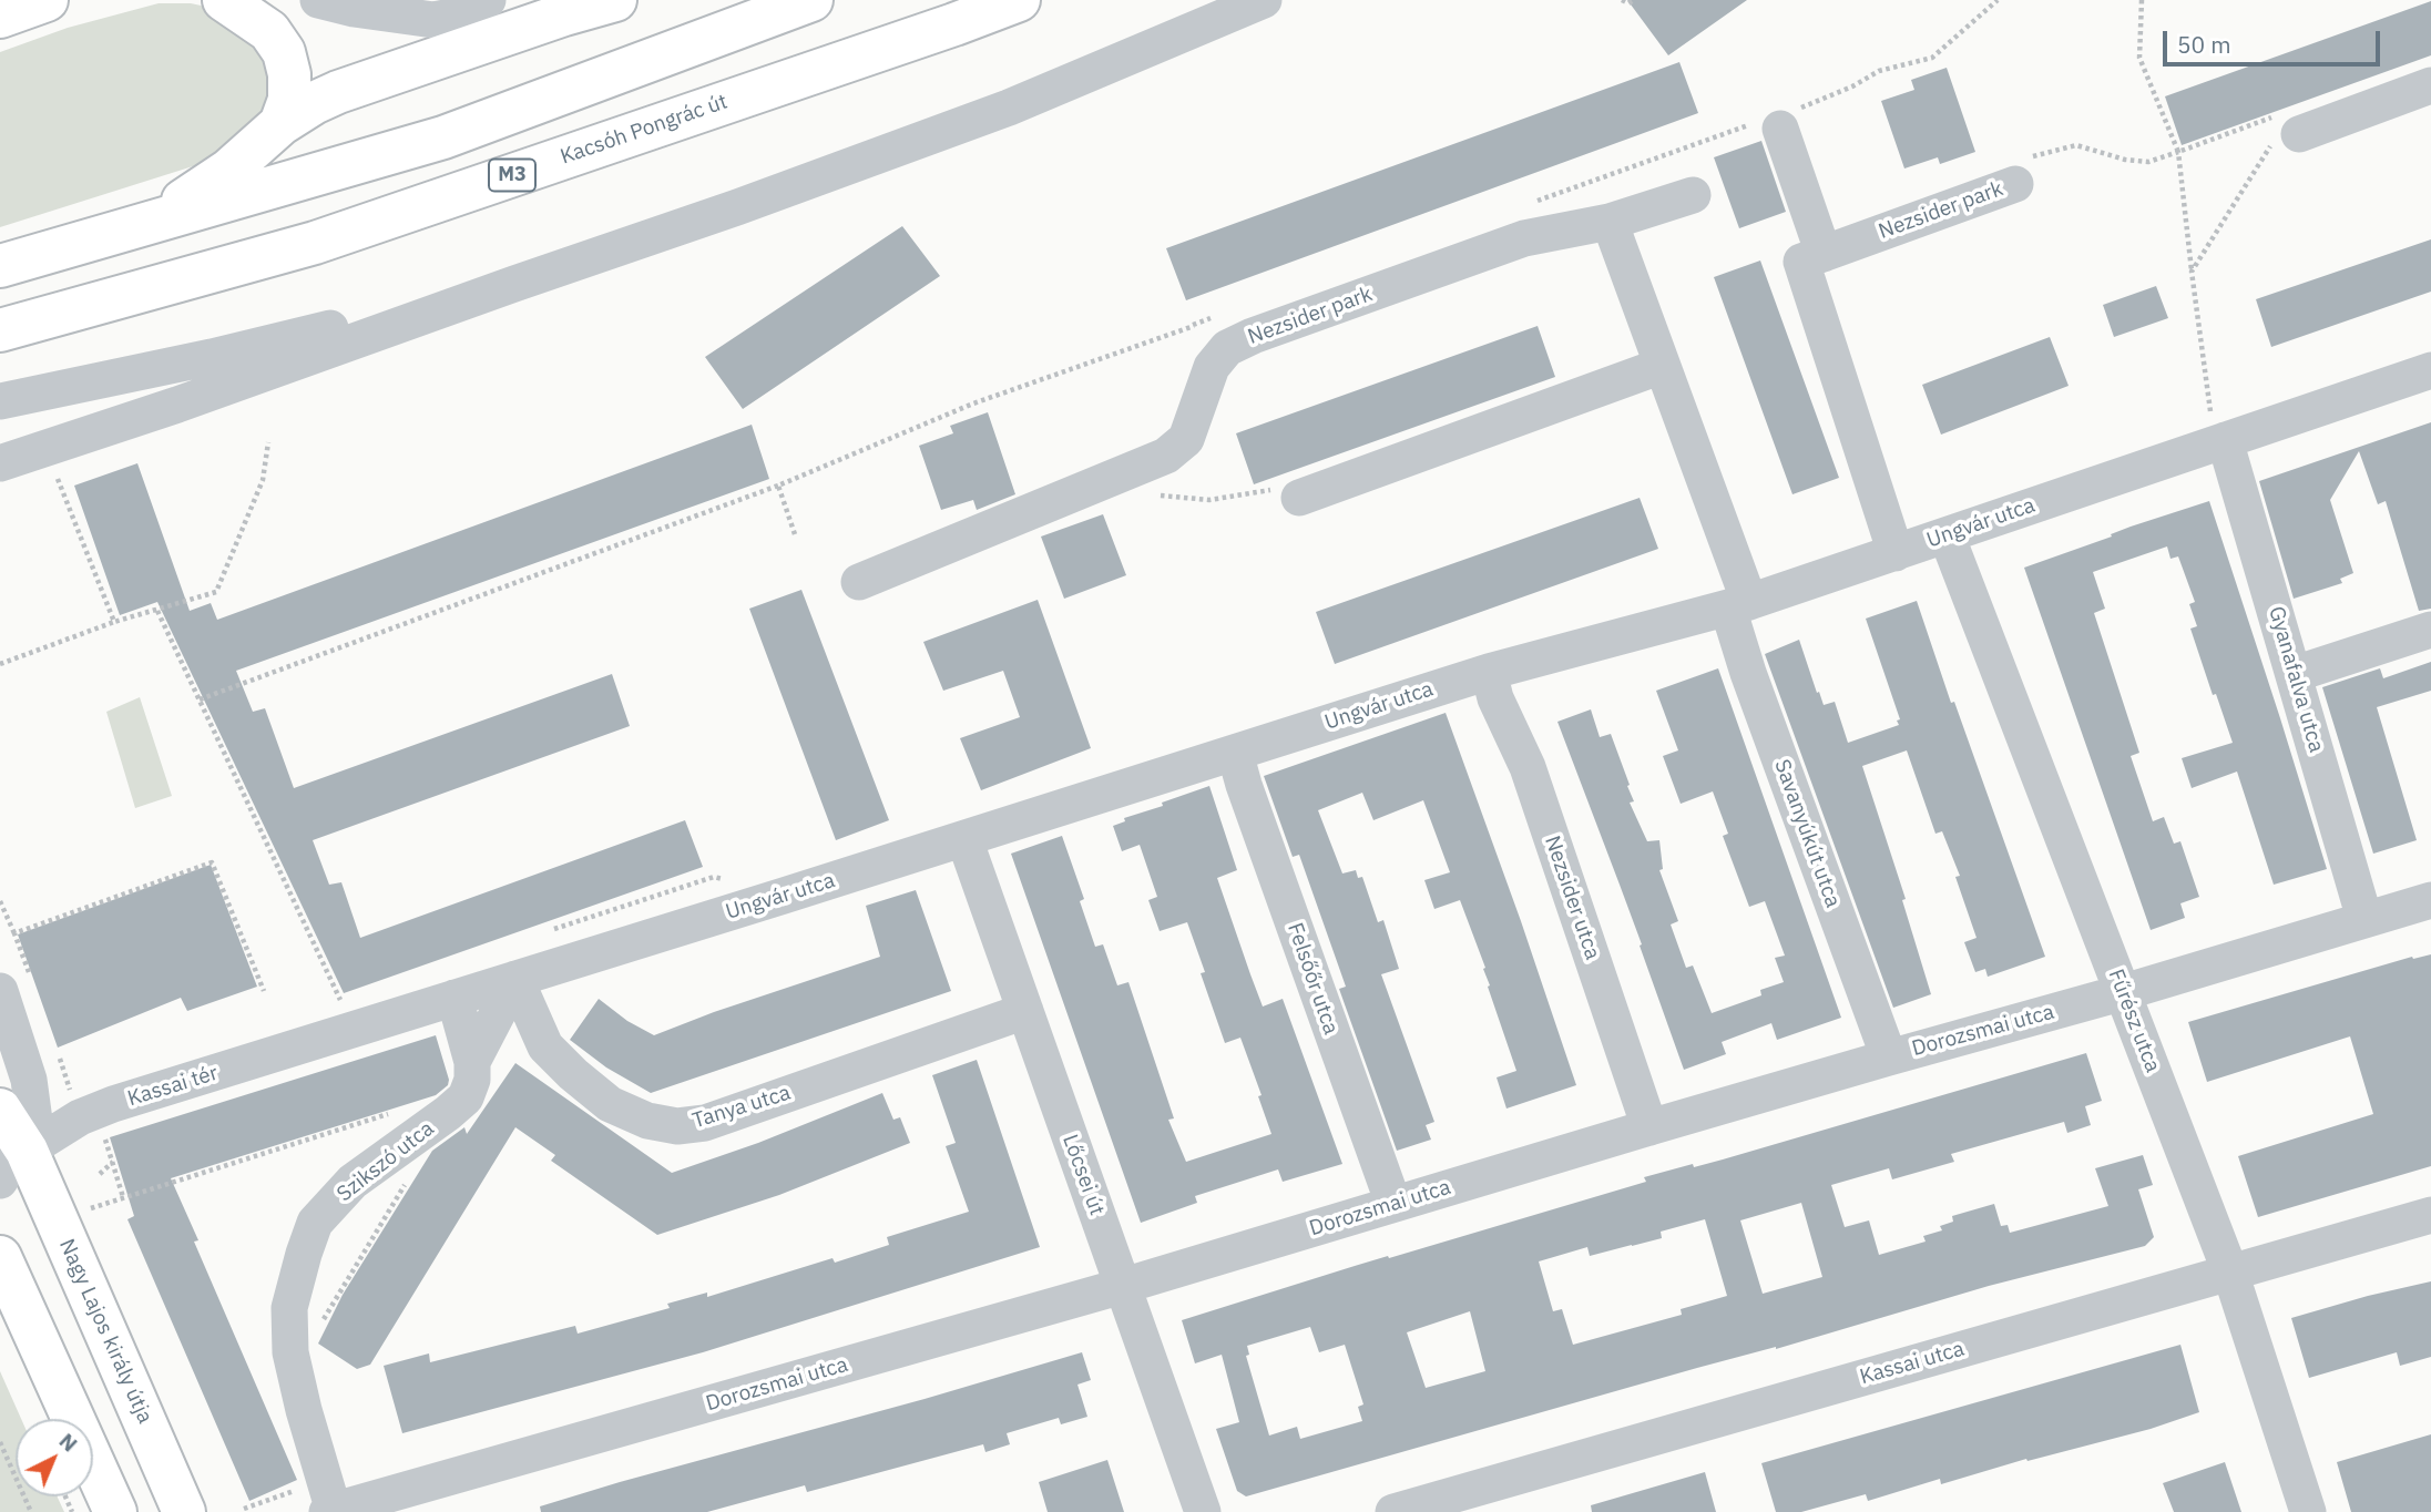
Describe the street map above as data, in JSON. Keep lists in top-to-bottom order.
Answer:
{
  "streets": {
    "main road": ["Kacsóh Pongrác út", "M3", "Nagy Lajos király útja"],
    "street": [
      "Nezsider park",
      "Ungvár utca",
      "Gyanafalva utca",
      "Savanyúkút utca",
      "Nezsider utca",
      "Felsőőr utca",
      "Fűrész utca",
      "Dorozsmai utca",
      "Kassai tér",
      "Tanya utca",
      "Szikszó utca",
      "Lőcsei út",
      "Kassai utca"
    ]
  },
  "crossings": [
    ["Ungvár utca", "Gyanafalva utca"],
    ["Ungvár utca", "Savanyúkút utca"],
    ["Ungvár utca", "Nezsider utca"],
    ["Ungvár utca", "Felsőőr utca"],
    ["Ungvár utca", "Fűrész utca"],
    ["Ungvár utca", "Kassai tér"],
    ["Ungvár utca", "Tanya utca"],
    ["Ungvár utca", "Szikszó utca"],
    ["Ungvár utca", "Lőcsei út"],
    ["Gyanafalva utca", "Dorozsmai utca"],
    ["Savanyúkút utca", "Dorozsmai utca"],
    ["Nezsider utca", "Dorozsmai utca"],
    ["Felsőőr utca", "Dorozsmai utca"],
    ["Fűrész utca", "Dorozsmai utca"],
    ["Fűrész utca", "Kassai utca"],
    ["Dorozsmai utca", "Szikszó utca"],
    ["Dorozsmai utca", "Lőcsei út"],
    ["Kassai tér", "Nagy Lajos király útja"],
    ["Tanya utca", "Lőcsei út"]
  ],
  "scale_bar": "50 m",
  "north": "top right"
}
